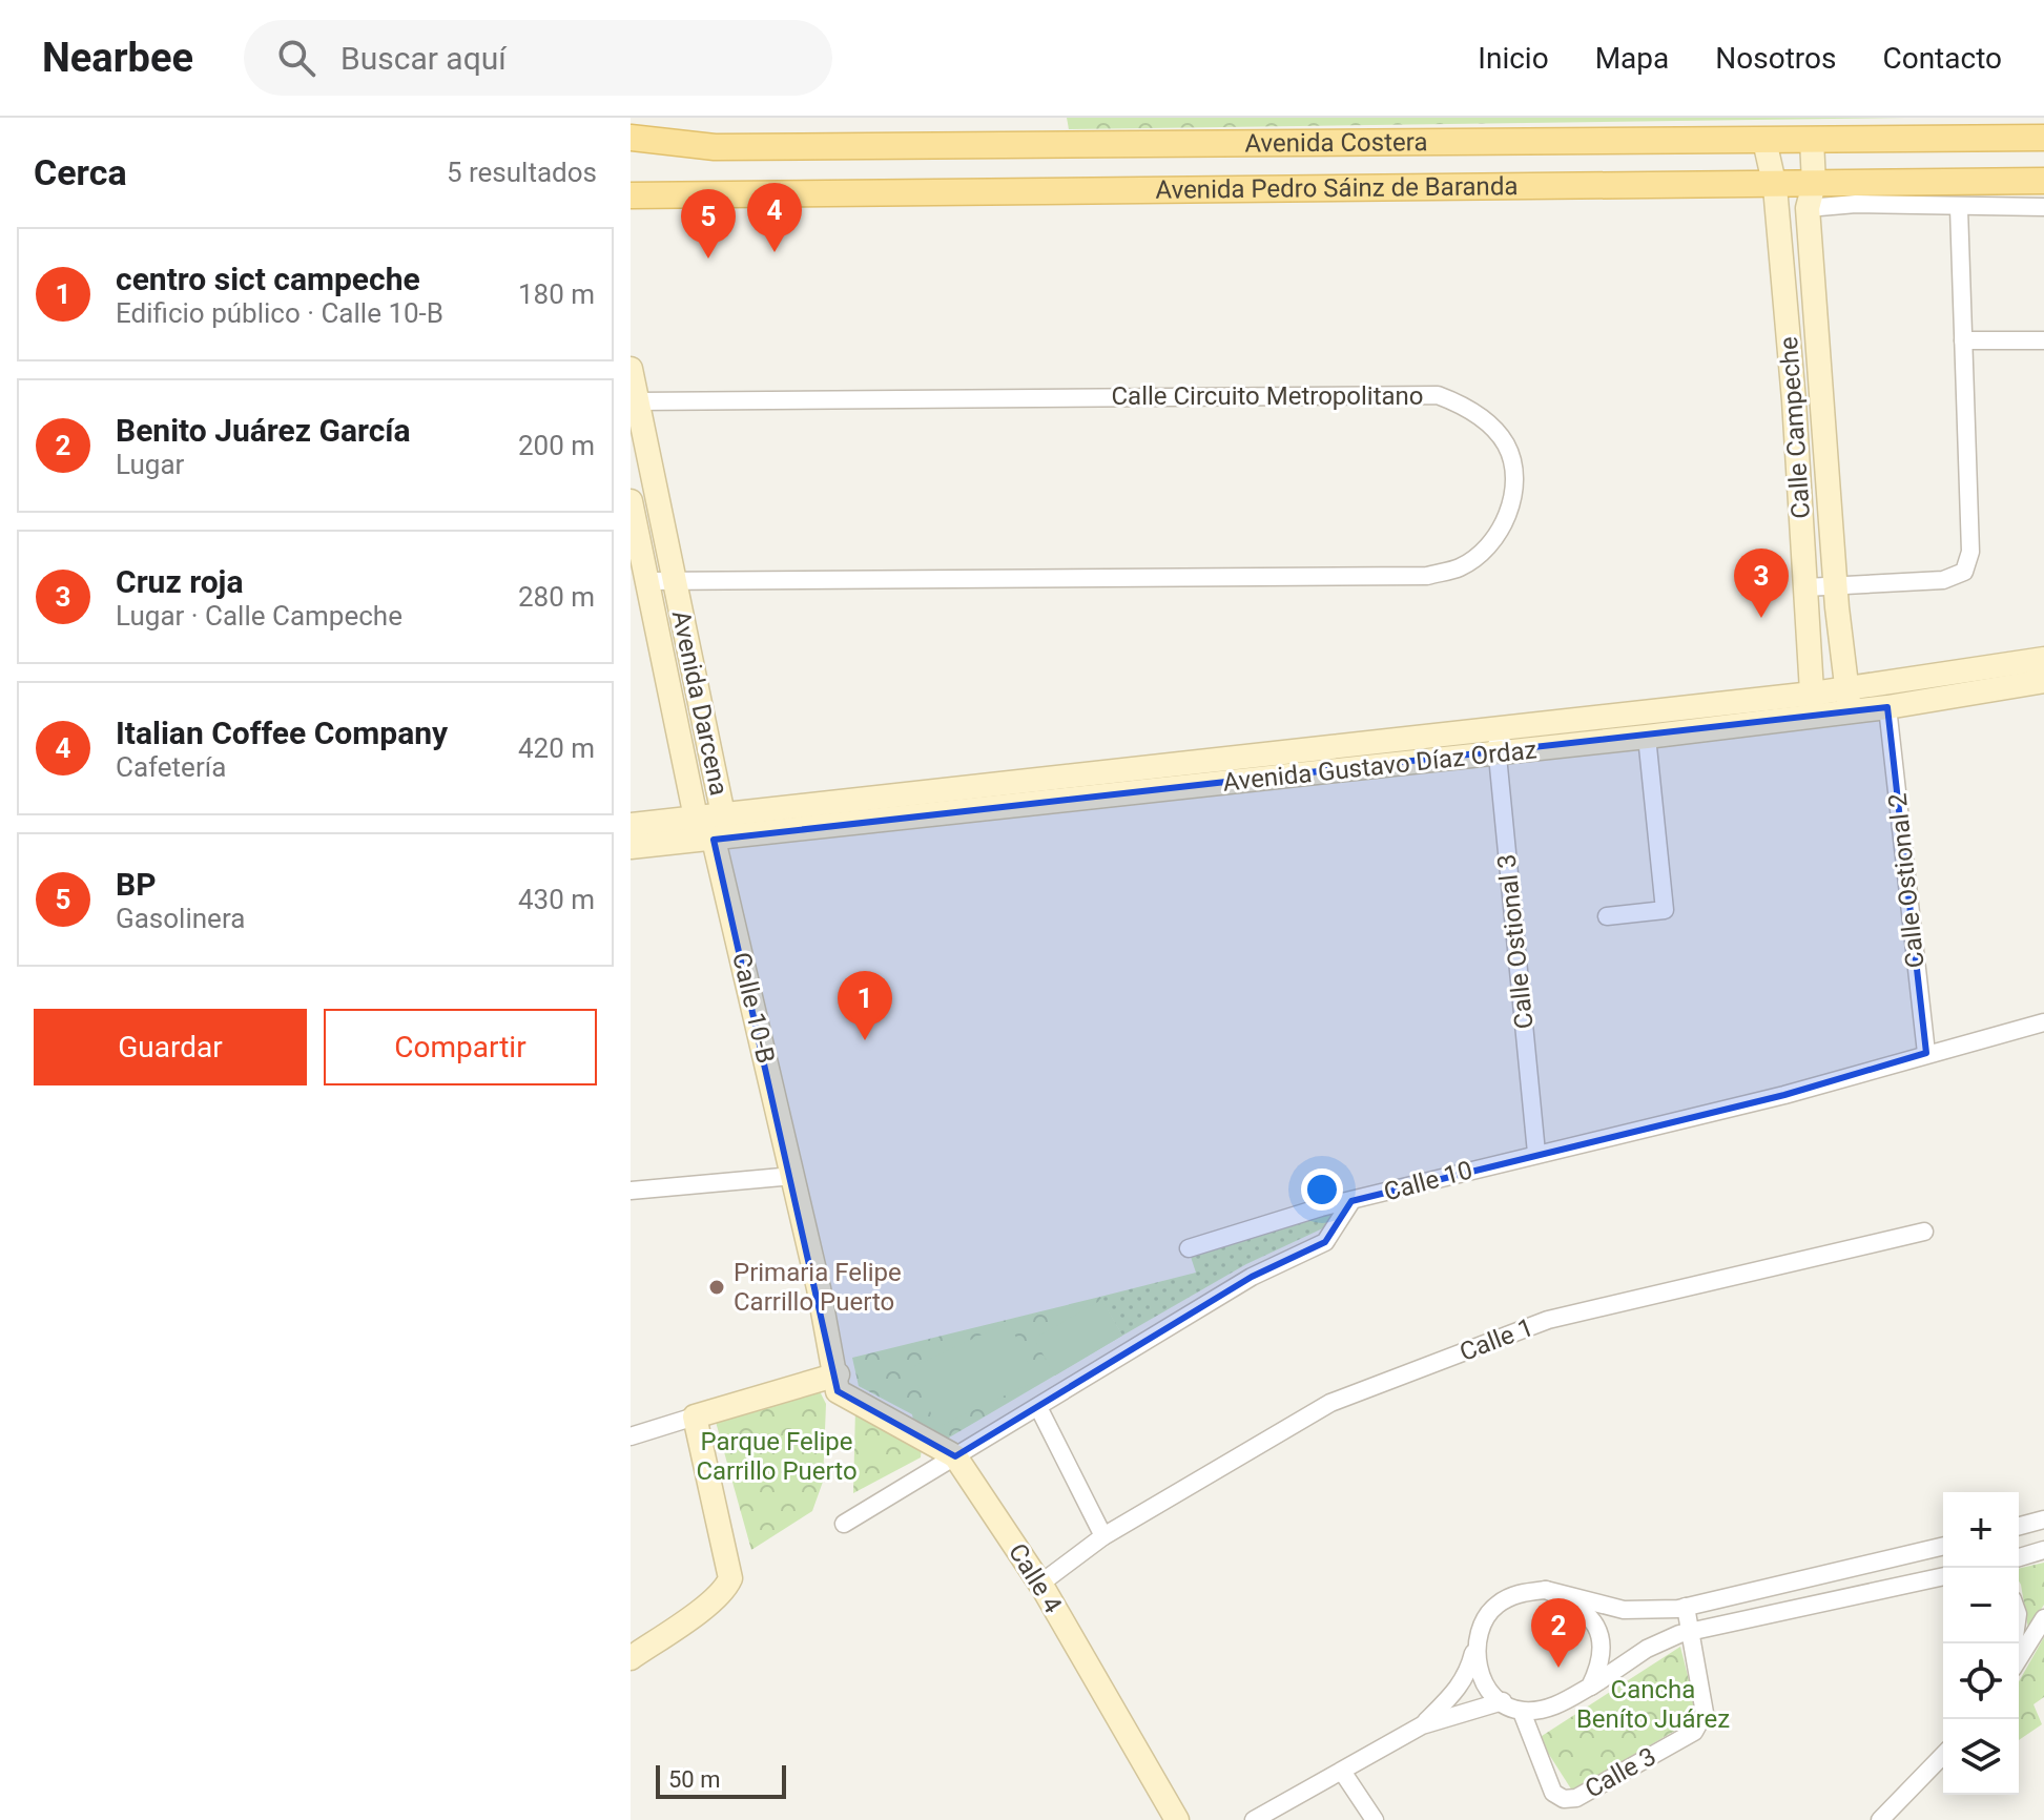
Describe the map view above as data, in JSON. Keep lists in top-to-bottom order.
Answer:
{
  "streets": {
    "main road": ["Avenida Costera", "Avenida Pedro Sáinz de Baranda"],
    "street": [
      "Calle Circuito Metropolitano",
      "Calle Campeche",
      "Avenida Darcena",
      "Avenida Gustavo Díaz Ordaz",
      "Calle Ostional 2",
      "Calle Ostional 3",
      "Calle 10-B",
      "Calle 10",
      "Calle 1",
      "Calle 4",
      "Calle 3"
    ]
  },
  "crossings": [
    ["Avenida Costera", "Calle Campeche"],
    ["Avenida Pedro Sáinz de Baranda", "Calle Campeche"],
    ["Calle Circuito Metropolitano", "Avenida Darcena"],
    ["Calle Campeche", "Avenida Gustavo Díaz Ordaz"],
    ["Avenida Darcena", "Avenida Gustavo Díaz Ordaz"],
    ["Avenida Darcena", "Calle 10-B"],
    ["Avenida Gustavo Díaz Ordaz", "Calle Ostional 2"],
    ["Avenida Gustavo Díaz Ordaz", "Calle Ostional 3"],
    ["Avenida Gustavo Díaz Ordaz", "Calle 10-B"],
    ["Calle Ostional 2", "Calle 10"],
    ["Calle Ostional 3", "Calle 10"],
    ["Calle 10-B", "Calle 4"],
    ["Calle 10", "Calle 4"],
    ["Calle 1", "Calle 4"]
  ],
  "parks": ["Parque Felipe Carrillo Puerto", "Cancha Beníto Juárez"],
  "places": ["Primaria Felipe Carrillo Puerto"],
  "scale_bar": "50 m",
  "page": {
    "header": "Nearbee",
    "search": "Buscar aquí",
    "nav": [
      "Inicio",
      "Mapa",
      "Nosotros",
      "Contacto"
    ],
    "heading": ["Cerca", "5 resultados"],
    "pins": [
      "4",
      "5",
      "3",
      "1",
      "2"
    ],
    "list": [
      {
        "mark": "1",
        "name": "centro sict campeche",
        "note": "Edificio público · Calle 10-B",
        "value": "180 m"
      },
      {
        "mark": "2",
        "name": "Benito Juárez García",
        "note": "Lugar",
        "value": "200 m"
      },
      {
        "mark": "3",
        "name": "Cruz roja",
        "note": "Lugar · Calle Campeche",
        "value": "280 m"
      },
      {
        "mark": "4",
        "name": "Italian Coffee Company",
        "note": "Cafetería",
        "value": "420 m"
      },
      {
        "mark": "5",
        "name": "BP",
        "note": "Gasolinera",
        "value": "430 m"
      }
    ],
    "buttons": ["Guardar", "Compartir"],
    "map_buttons": ["+", "−"],
    "scale": "50 m"
  }
}
